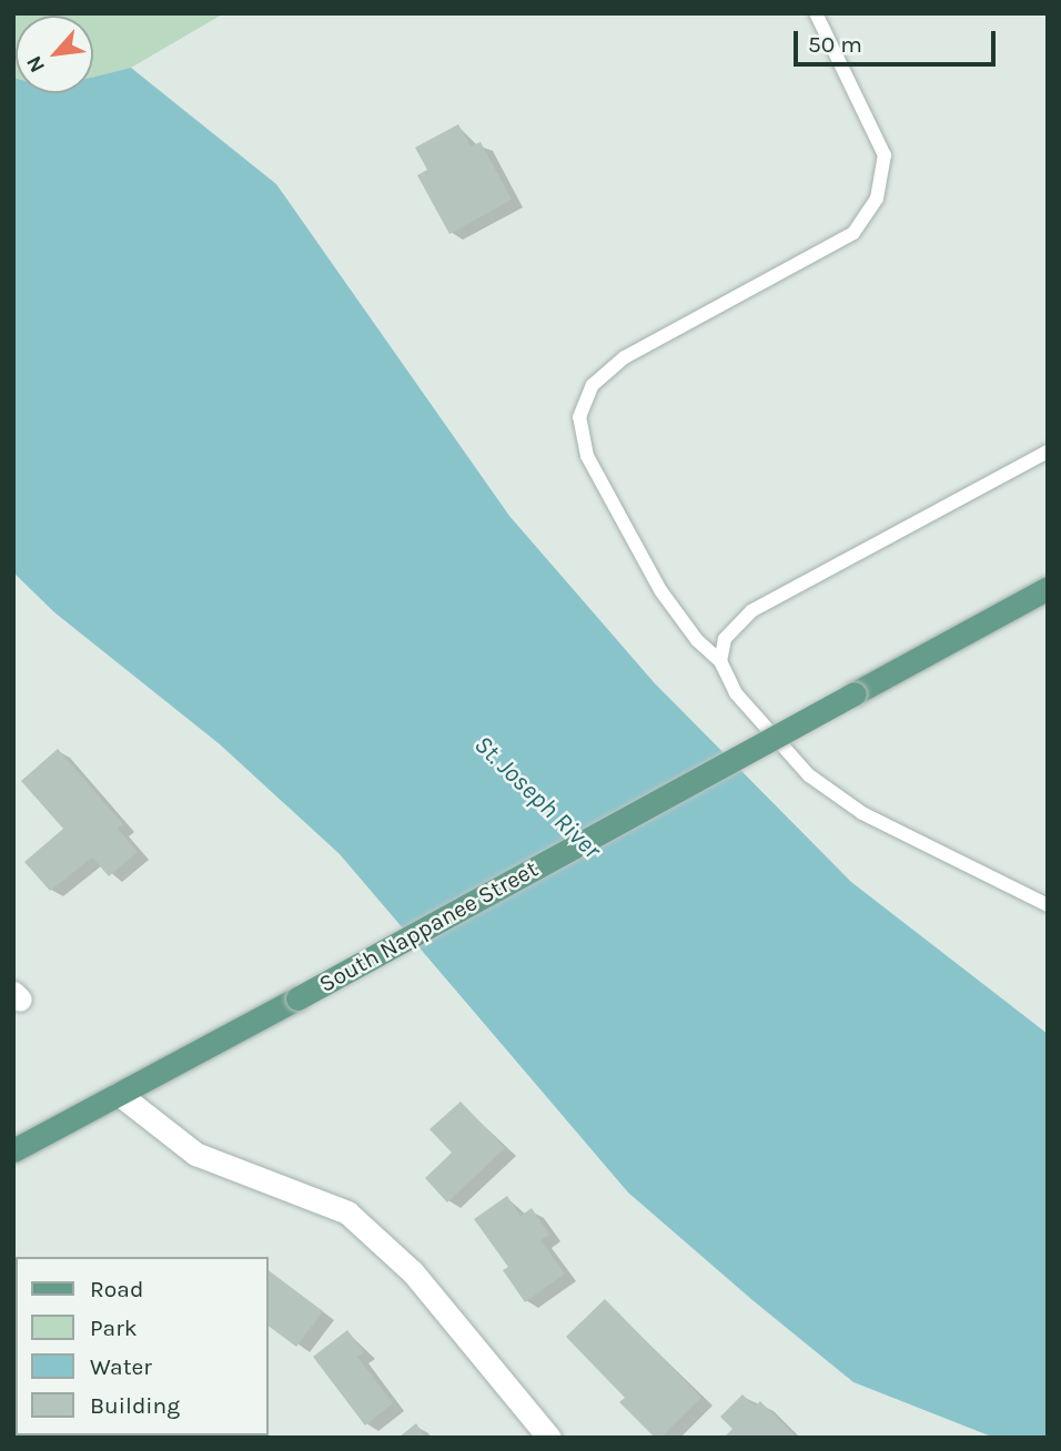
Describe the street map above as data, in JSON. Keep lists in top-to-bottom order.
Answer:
{
  "streets": {
    "main road": ["South Nappanee Street"]
  },
  "water": ["St. Joseph River"],
  "legend": [
    "Road",
    "Park",
    "Water",
    "Building"
  ],
  "scale_bar": "50 m",
  "north": "bottom left"
}
